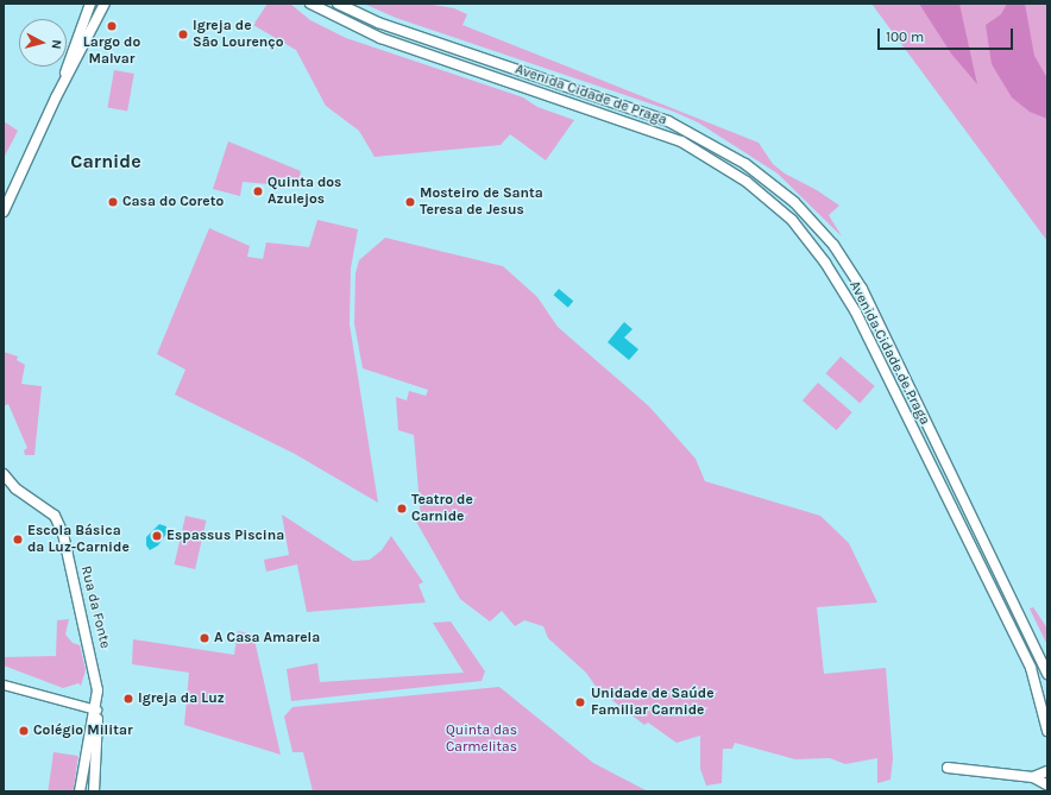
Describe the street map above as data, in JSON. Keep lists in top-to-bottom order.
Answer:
{
  "streets": {
    "main road": ["Avenida Cidade de Praga", "Rua da Fonte"]
  },
  "districts": ["Carnide"],
  "parks": ["Quinta das Carmelitas"],
  "places": [
    "Largo do Malvar",
    "Igreja de São Lourenço",
    "Quinta dos Azulejos",
    "Casa do Coreto",
    "Mosteiro de Santa Teresa de Jesus",
    "Teatro de Carnide",
    "Espassus Piscina",
    "Escola Básica da Luz-Carnide",
    "A Casa Amarela",
    "Igreja da Luz",
    "Unidade de Saúde Familiar Carnide",
    "Colégio Militar"
  ],
  "scale_bar": "100 m",
  "north": "right"
}
